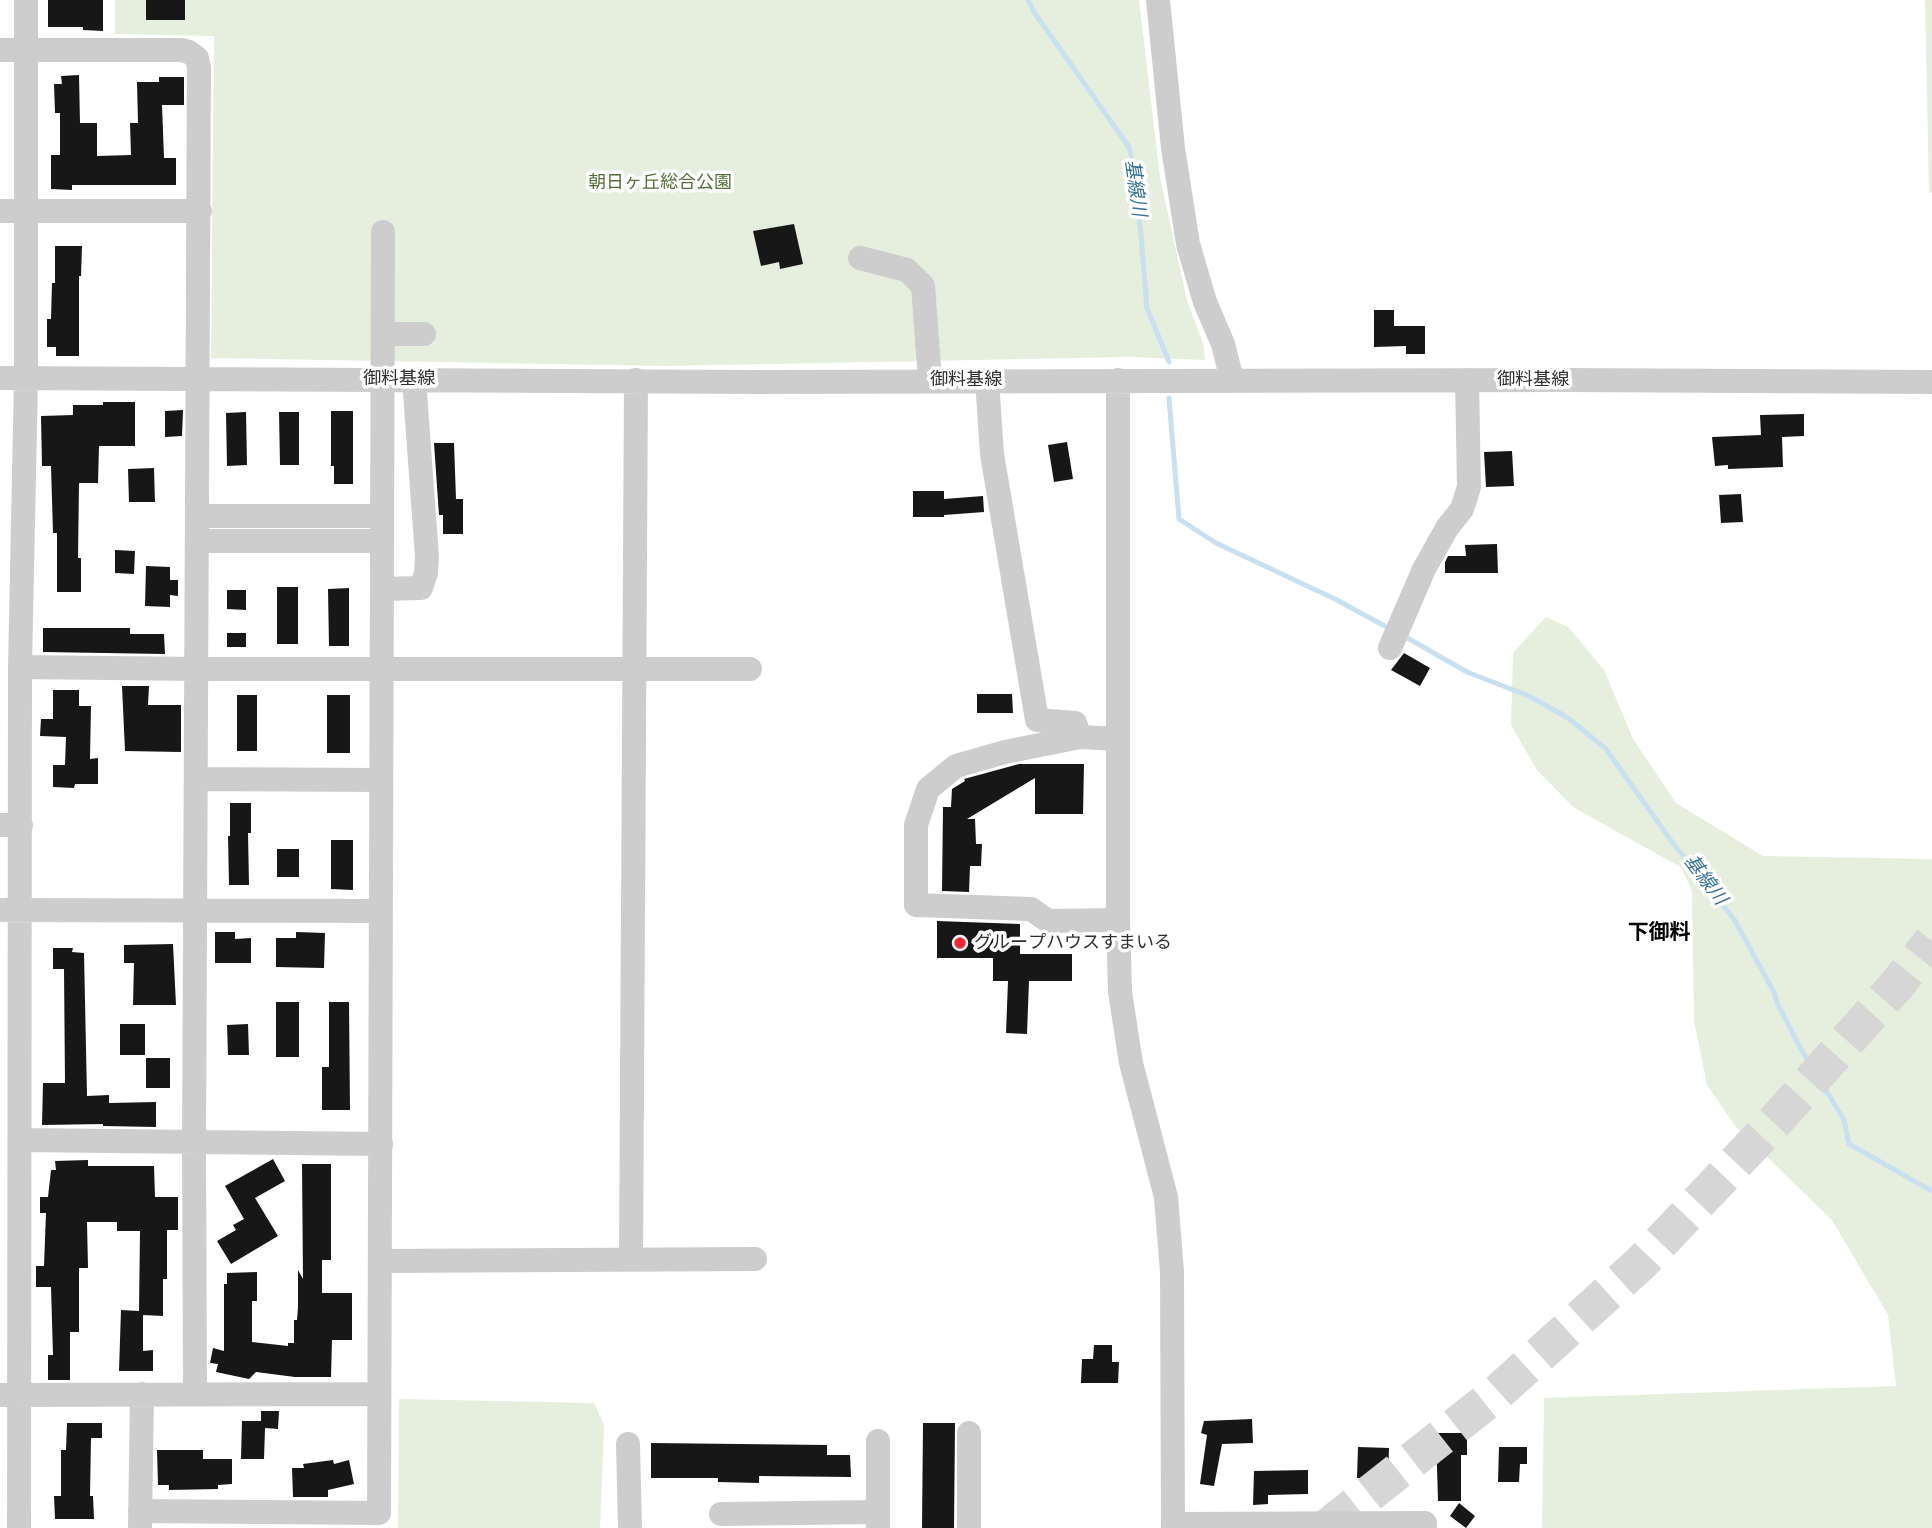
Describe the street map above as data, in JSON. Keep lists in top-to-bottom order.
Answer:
{
  "streets": {
    "street": ["御料基線"]
  },
  "districts": ["下御料"],
  "water": ["基線川"],
  "parks": ["朝日ヶ丘総合公園"],
  "places": ["グループハウスすまいる"]
}
